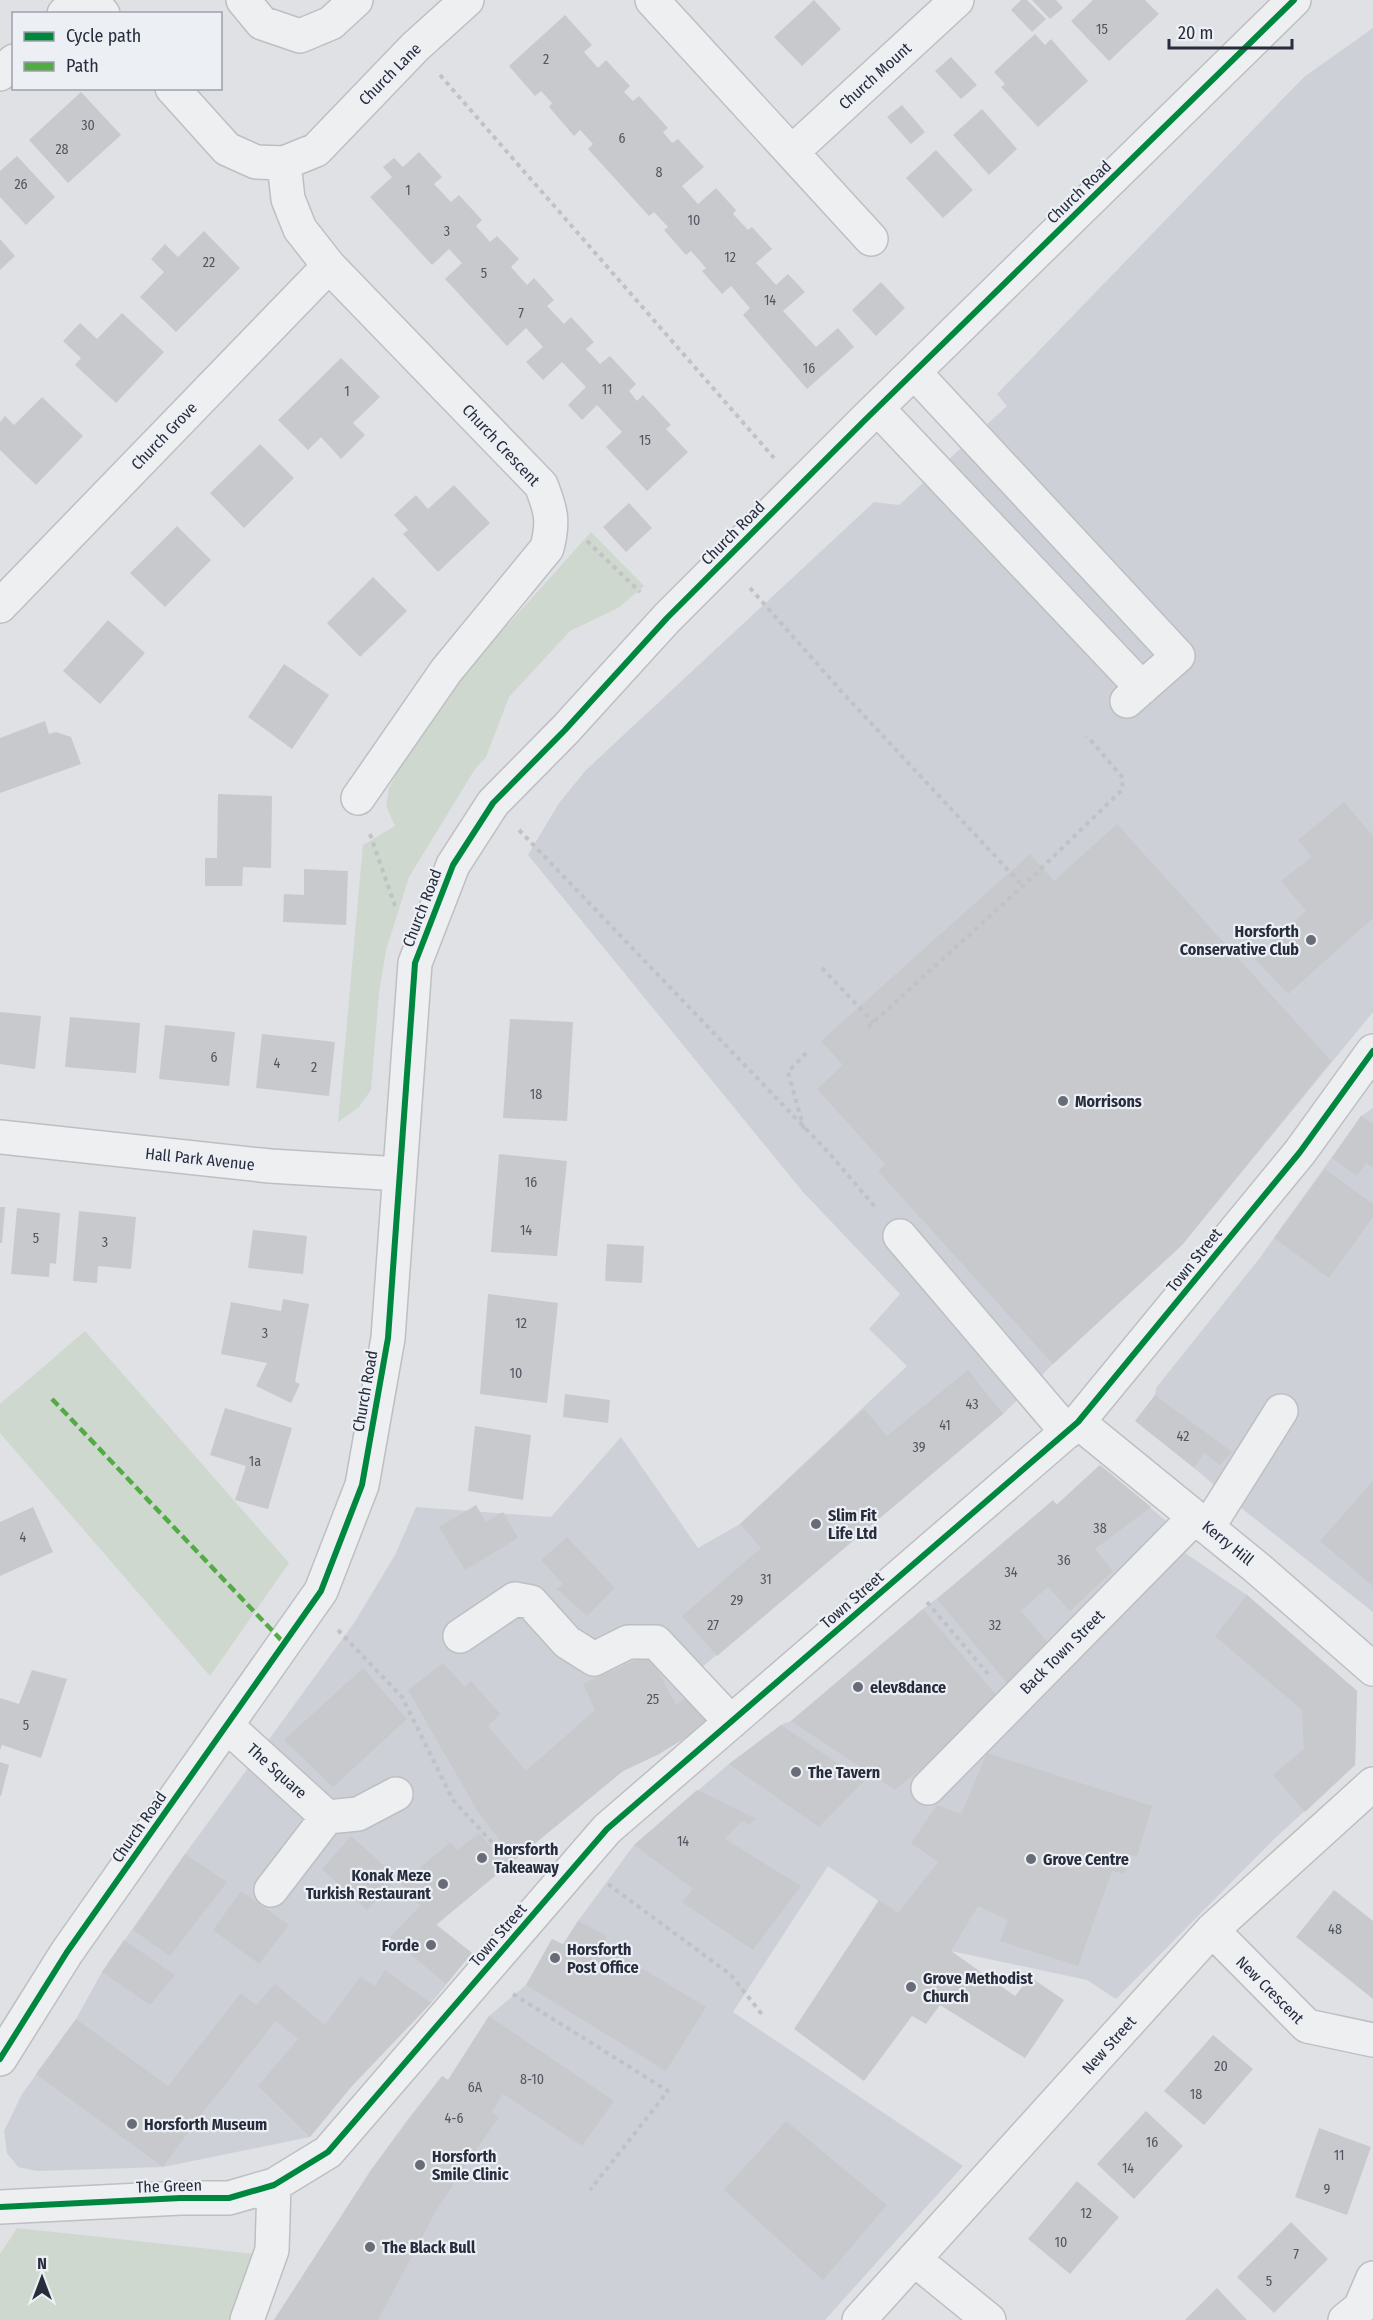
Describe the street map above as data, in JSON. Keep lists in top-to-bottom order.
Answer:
{
  "streets": {
    "street": [
      "Church Lane",
      "Church Mount",
      "Church Road",
      "Church Grove",
      "Church Crescent",
      "Hall Park Avenue",
      "Town Street",
      "Kerry Hill",
      "Back Town Street",
      "The Square",
      "New Crescent",
      "New Street",
      "The Green"
    ]
  },
  "crossings": [
    ["Church Lane", "Church Crescent"],
    ["Church Road", "Hall Park Avenue"],
    ["Church Road", "The Square"],
    ["Church Grove", "Church Crescent"],
    ["Town Street", "Kerry Hill"],
    ["Town Street", "The Green"],
    ["Kerry Hill", "Back Town Street"],
    ["New Crescent", "New Street"]
  ],
  "places": [
    "Horsforth Conservative Club",
    "Morrisons",
    "Slim Fit Life Ltd",
    "elev8dance",
    "The Tavern",
    "Horsforth Takeaway",
    "Grove Centre",
    "Konak Meze Turkish Restaurant",
    "Forde",
    "Horsforth Post Office",
    "Grove Methodist Church",
    "Horsforth Museum",
    "Horsforth Smile Clinic",
    "The Black Bull"
  ],
  "house_numbers": [
    "15",
    "2",
    "30",
    "6",
    "28",
    "8",
    "26",
    "1",
    "10",
    "3",
    "12",
    "22",
    "5",
    "14",
    "7",
    "16",
    "11",
    "1",
    "15",
    "6",
    "4",
    "2",
    "18",
    "16",
    "14",
    "5",
    "3",
    "12",
    "3",
    "10",
    "43",
    "41",
    "42",
    "39",
    "1a",
    "38",
    "4",
    "36",
    "34",
    "31",
    "29",
    "27",
    "32",
    "25",
    "5",
    "14",
    "48",
    "20",
    "8-10",
    "6A",
    "18",
    "4-6",
    "16",
    "11",
    "14",
    "9",
    "12",
    "10",
    "7",
    "5"
  ],
  "legend": ["Cycle path", "Path"],
  "scale_bar": "20 m",
  "north": "top"
}
